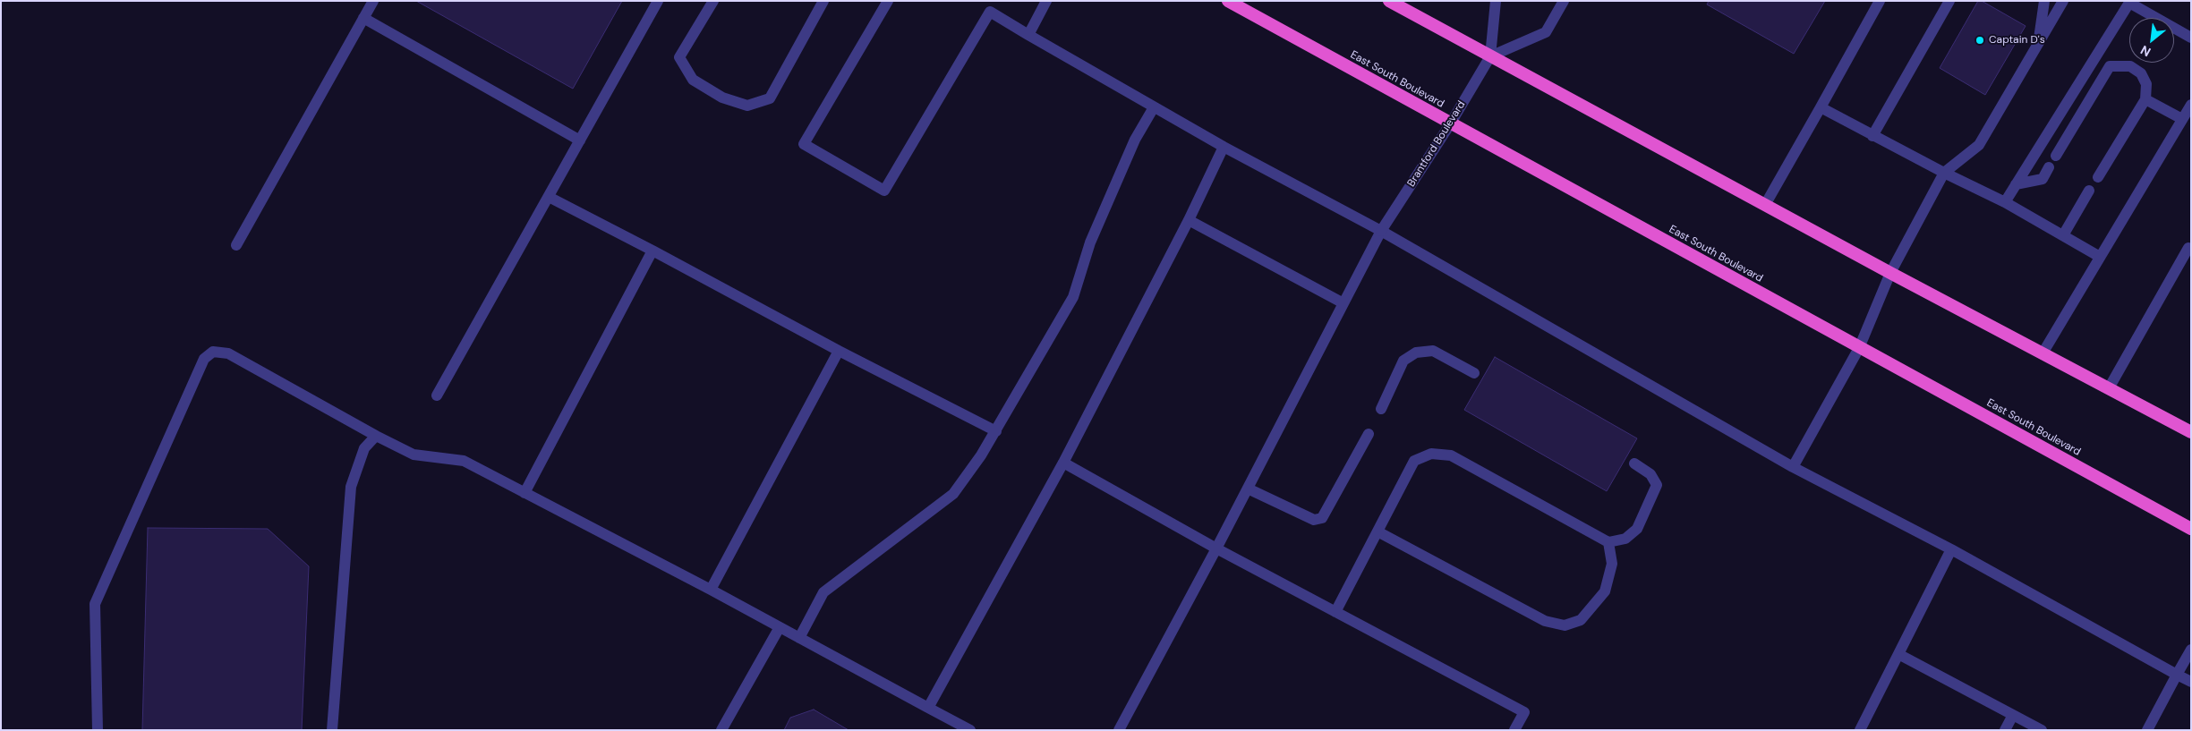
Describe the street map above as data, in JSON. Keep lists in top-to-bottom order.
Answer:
{
  "streets": {
    "highway": ["East South Boulevard"],
    "street": ["Brantford Boulevard"]
  },
  "crossings": [
    ["East South Boulevard", "Brantford Boulevard"]
  ],
  "places": ["Captain D's"],
  "north": "bottom left"
}
